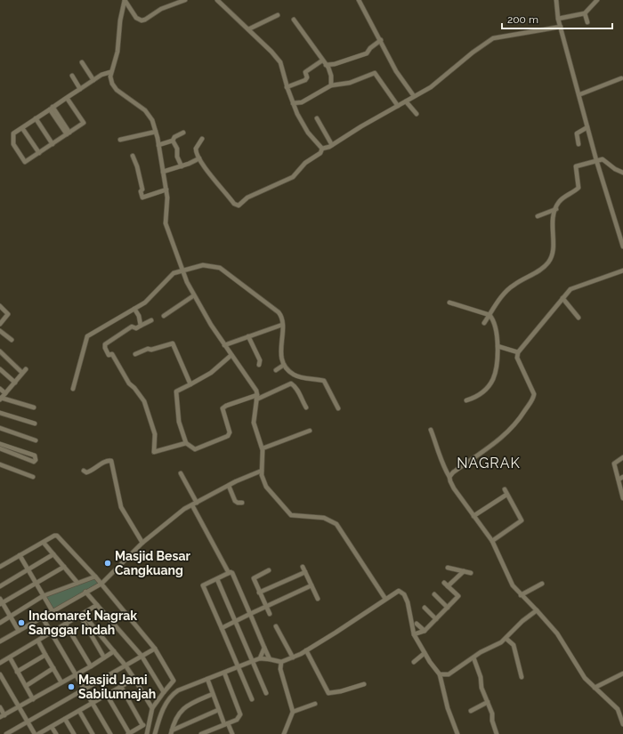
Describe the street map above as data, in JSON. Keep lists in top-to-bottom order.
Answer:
{
  "districts": ["NAGRAK"],
  "places": ["Masjid Besar Cangkuang", "Indomaret Nagrak Sanggar Indah", "Masjid Jami Sabilunnajah"],
  "scale_bar": "200 m"
}
